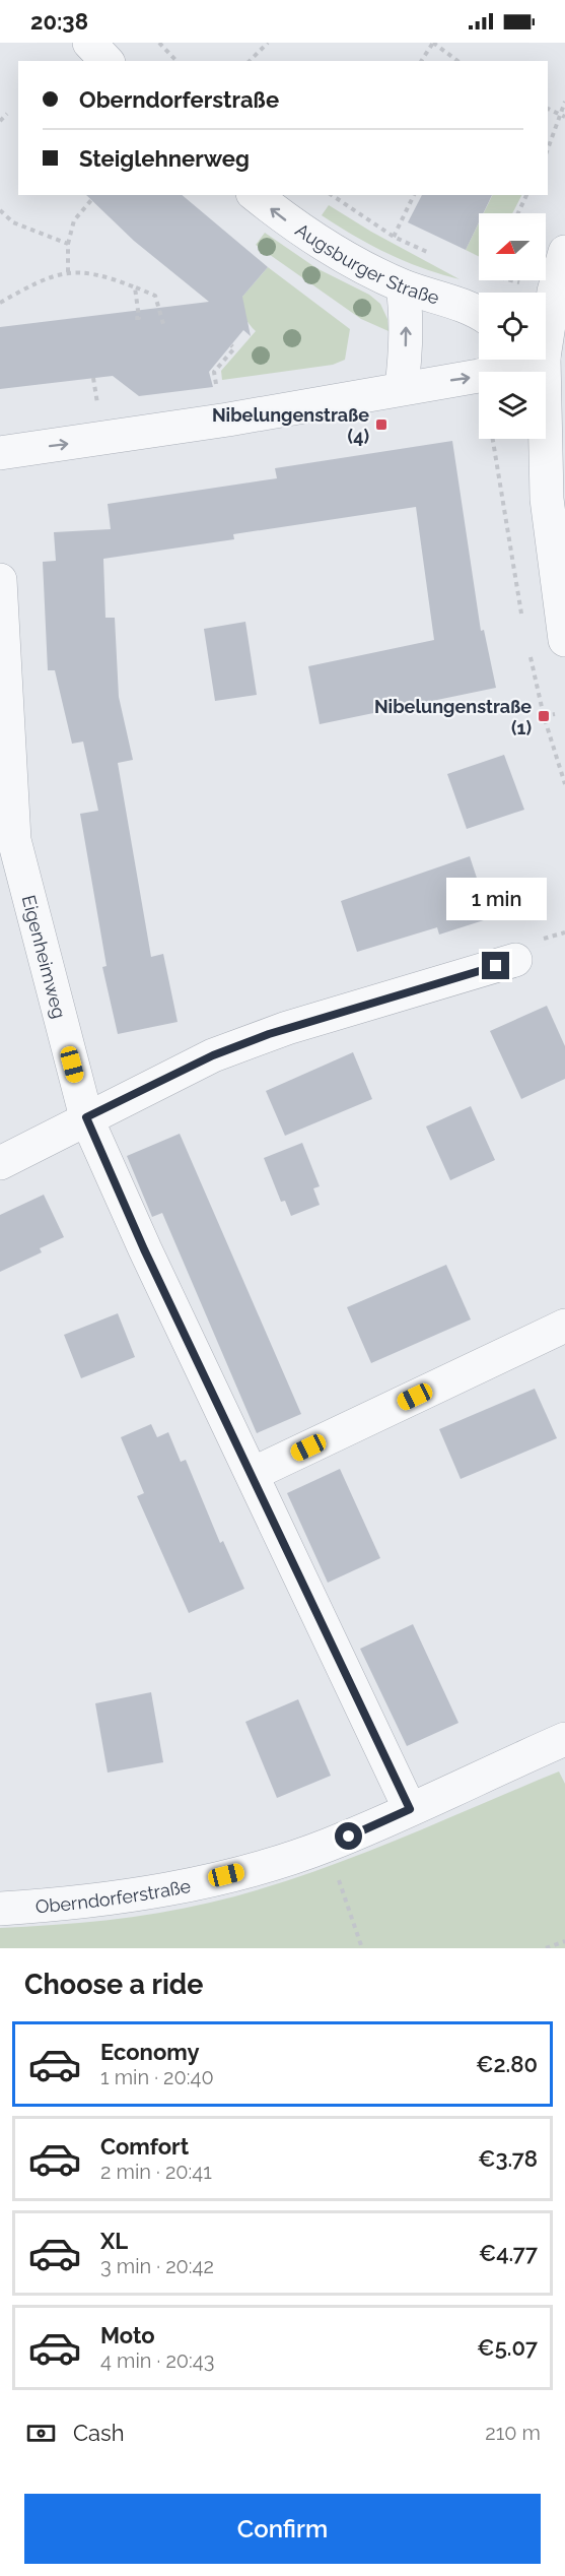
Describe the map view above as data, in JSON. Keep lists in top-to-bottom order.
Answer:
{
  "streets": {
    "street": ["Augsburger Straße", "Eigenheimweg", "Oberndorferstraße"]
  },
  "crossings": [
    ["Eigenheimweg", "Oberndorferstraße"]
  ],
  "one_way": ["Augsburger Straße"],
  "places": {
    "transit": ["Nibelungenstraße (4)", "Nibelungenstraße (1)"]
  },
  "north": "left",
  "page": {
    "status": "20:38",
    "banner": ["Oberndorferstraße", "Steiglehnerweg"],
    "bubble": "1 min",
    "heading": "Choose a ride",
    "list": [
      {
        "name": "Economy",
        "note": "1 min · 20:40",
        "value": "€2.80"
      },
      {
        "name": "Comfort",
        "note": "2 min · 20:41",
        "value": "€3.78"
      },
      {
        "name": "XL",
        "note": "3 min · 20:42",
        "value": "€4.77"
      },
      {
        "name": "Moto",
        "note": "4 min · 20:43",
        "value": "€5.07"
      }
    ],
    "pay": ["Cash", "210 m"],
    "buttons": "Confirm"
  }
}
